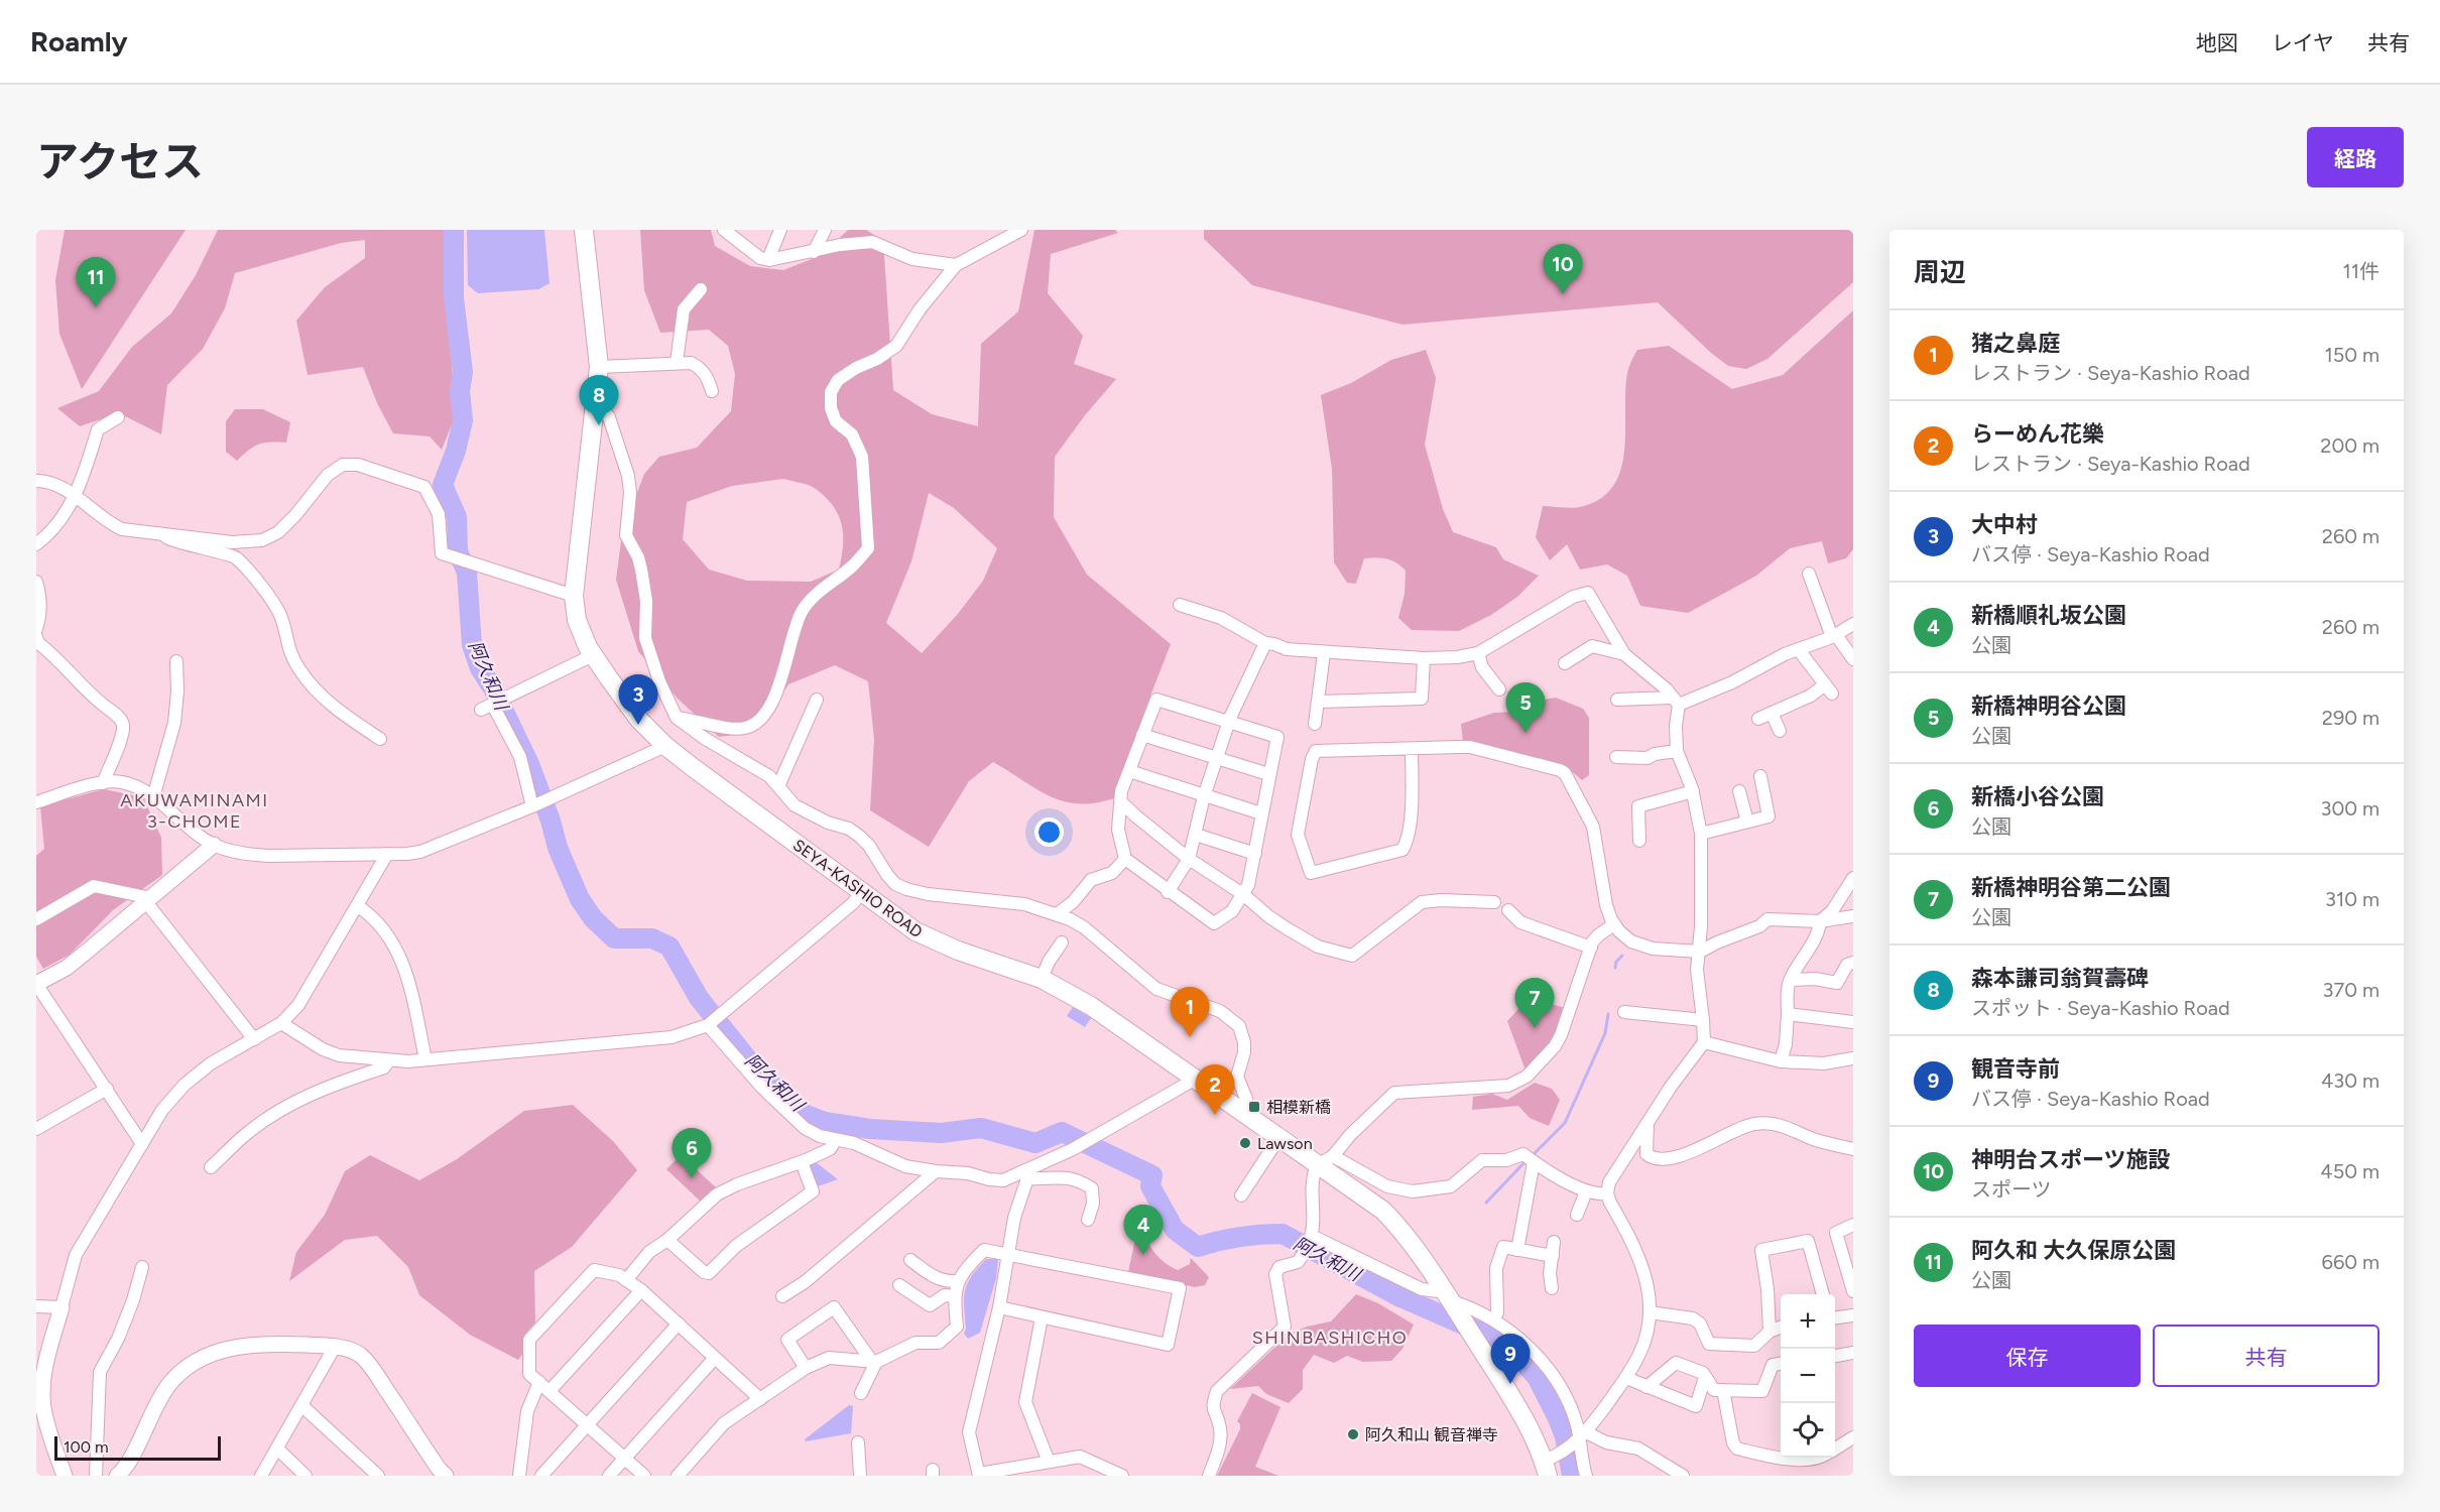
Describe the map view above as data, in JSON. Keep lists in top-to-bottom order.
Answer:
{
  "streets": {
    "main road": ["SEYA-KASHIO ROAD"]
  },
  "districts": ["AKUWAMINAMI 3-CHOME", "SHINBASHICHO"],
  "water": ["阿久和川"],
  "places": {
    "transit": ["相模新橋"],
    "other": ["Lawson", "阿久和山 観音禅寺"]
  },
  "scale_bar": "100 m",
  "page": {
    "header": "Roamly",
    "nav": ["地図", "レイヤ", "共有"],
    "title": "アクセス",
    "buttons": [
      "経路",
      ["保存", "共有"]
    ],
    "heading": ["周辺", "11件"],
    "pins": [
      "10",
      "11",
      "8",
      "3",
      "5",
      "7",
      "1",
      "2",
      "6",
      "4",
      "9"
    ],
    "list": [
      {
        "mark": "1",
        "name": "猪之鼻庭",
        "note": "レストラン · Seya-Kashio Road",
        "value": "150 m"
      },
      {
        "mark": "2",
        "name": "らーめん花樂",
        "note": "レストラン · Seya-Kashio Road",
        "value": "200 m"
      },
      {
        "mark": "3",
        "name": "大中村",
        "note": "バス停 · Seya-Kashio Road",
        "value": "260 m"
      },
      {
        "mark": "4",
        "name": "新橋順礼坂公園",
        "note": "公園",
        "value": "260 m"
      },
      {
        "mark": "5",
        "name": "新橋神明谷公園",
        "note": "公園",
        "value": "290 m"
      },
      {
        "mark": "6",
        "name": "新橋小谷公園",
        "note": "公園",
        "value": "300 m"
      },
      {
        "mark": "7",
        "name": "新橋神明谷第二公園",
        "note": "公園",
        "value": "310 m"
      },
      {
        "mark": "8",
        "name": "森本謙司翁賀壽碑",
        "note": "スポット · Seya-Kashio Road",
        "value": "370 m"
      },
      {
        "mark": "9",
        "name": "観音寺前",
        "note": "バス停 · Seya-Kashio Road",
        "value": "430 m"
      },
      {
        "mark": "10",
        "name": "神明台スポーツ施設",
        "note": "スポーツ",
        "value": "450 m"
      },
      {
        "mark": "11",
        "name": "阿久和 大久保原公園",
        "note": "公園",
        "value": "660 m"
      }
    ],
    "map_buttons": ["+", "−"],
    "scale": "100 m"
  }
}
